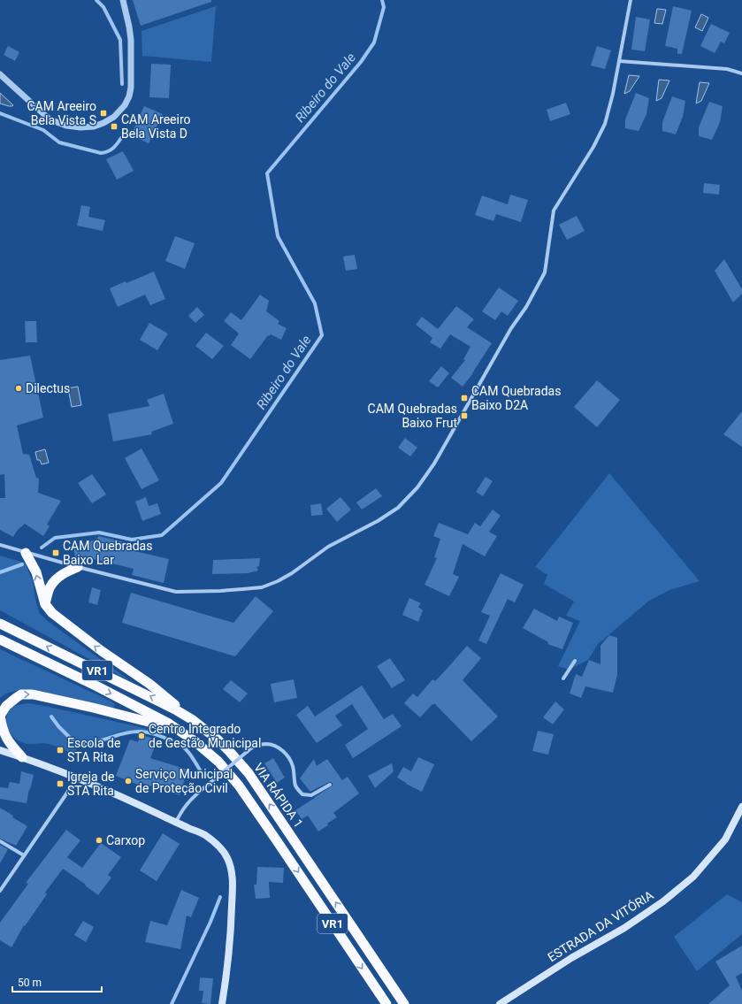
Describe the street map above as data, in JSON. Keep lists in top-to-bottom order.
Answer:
{
  "streets": {
    "highway": ["VR1", "VIA RÁPIDA 1"],
    "main road": ["ESTRADA DA VITÓRIA"]
  },
  "water": ["Ribeiro do Vale"],
  "places": {
    "transit": [
      "CAM Areeiro Bela Vista S",
      "CAM Areeiro Bela Vista D",
      "CAM Quebradas Baixo D2A",
      "CAM Quebradas Baixo Frut",
      "CAM Quebradas Baixo Lar",
      "Escola de STA Rita",
      "Igreja de STA Rita"
    ],
    "other": [
      "Dilectus",
      "Centro Integrado de Gestão Municipal",
      "Serviço Municipal de Proteção Civil",
      "Carxop"
    ]
  },
  "scale_bar": "50 m"
}
